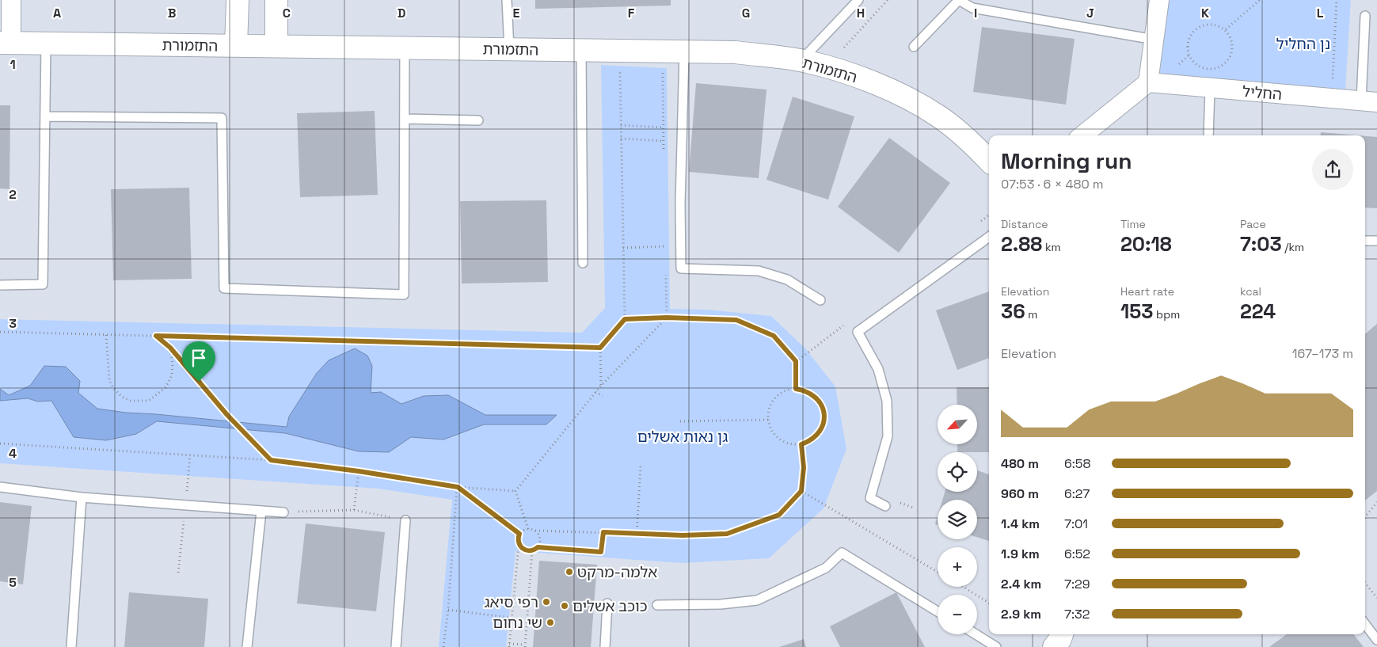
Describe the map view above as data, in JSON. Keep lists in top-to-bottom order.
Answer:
{
  "streets": {
    "street": ["התזמורת", "החליל"]
  },
  "parks": ["נן החליל", "גן נאות אשלים"],
  "places": [
    "אלמה-מרקט",
    "רפי סיאג",
    "כוכב אשלים",
    "שי נחום"
  ],
  "north": "bottom left",
  "page": {
    "heading": ["Morning run", "07:53 · 6 × 480 m"],
    "stats": [
      ["Distance", "2.88 km"],
      ["Time", "20:18"],
      ["Pace", "7:03 /km"],
      ["Elevation", "36 m"],
      ["Heart rate", "153 bpm"],
      ["kcal", "224"]
    ],
    "chart": ["Elevation", "167–173 m"],
    "map_buttons": ["+", "−"],
    "list": [
      {
        "name": "480 m",
        "note": "6:58"
      },
      {
        "name": "960 m",
        "note": "6:27"
      },
      {
        "name": "1.4 km",
        "note": "7:01"
      },
      {
        "name": "1.9 km",
        "note": "6:52"
      },
      {
        "name": "2.4 km",
        "note": "7:29"
      },
      {
        "name": "2.9 km",
        "note": "7:32"
      }
    ]
  },
  "grid": {
    "columns": [
      "A",
      "B",
      "C",
      "D",
      "E",
      "F",
      "G",
      "H",
      "I",
      "J",
      "K",
      "L"
    ],
    "rows": [
      "1",
      "2",
      "3",
      "4",
      "5"
    ]
  }
}
